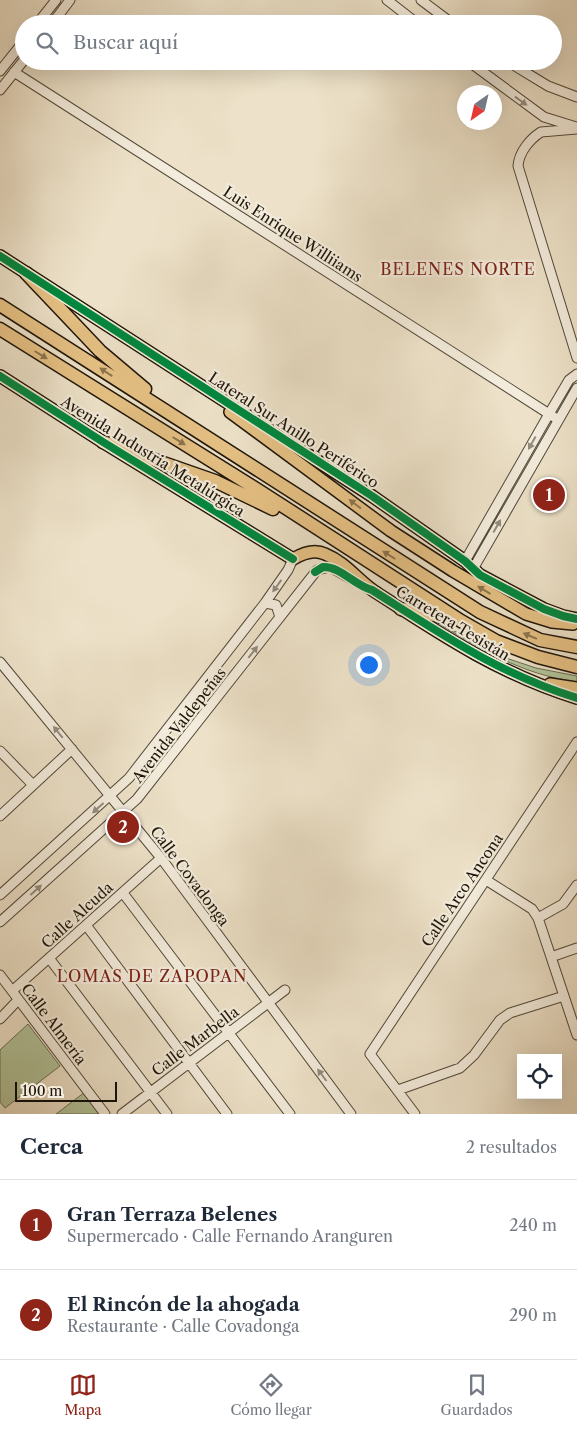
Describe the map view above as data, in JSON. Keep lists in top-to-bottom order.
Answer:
{
  "streets": {
    "main road": ["Lateral Sur Anillo Periférico", "Avenida Industria Metalúrgica", "Carretera Tesistán"],
    "street": [
      "Luis Enrique Williiams",
      "Avenida Valdepeñas",
      "Calle Covadonga",
      "Calle Arco Ancona",
      "Calle Alcuda",
      "Calle Almería",
      "Calle Marbella"
    ]
  },
  "crossings": [
    ["Avenida Industria Metalúrgica", "Avenida Valdepeñas"],
    ["Carretera Tesistán", "Avenida Valdepeñas"],
    ["Avenida Valdepeñas", "Calle Covadonga"],
    ["Calle Covadonga", "Calle Alcuda"],
    ["Calle Covadonga", "Calle Marbella"],
    ["Calle Alcuda", "Calle Almería"]
  ],
  "districts": ["BELENES NORTE", "LOMAS DE ZAPOPAN"],
  "scale_bar": "100 m",
  "north": "bottom left",
  "page": {
    "search": "Buscar aquí",
    "pins": ["1", "2"],
    "scale": "100 m",
    "heading": ["Cerca", "2 resultados"],
    "list": [
      {
        "mark": "1",
        "name": "Gran Terraza Belenes",
        "note": "Supermercado · Calle Fernando Aranguren",
        "value": "240 m"
      },
      {
        "mark": "2",
        "name": "El Rincón de la ahogada",
        "note": "Restaurante · Calle Covadonga",
        "value": "290 m"
      }
    ],
    "nav": ["Mapa", "Cómo llegar", "Guardados"]
  }
}
